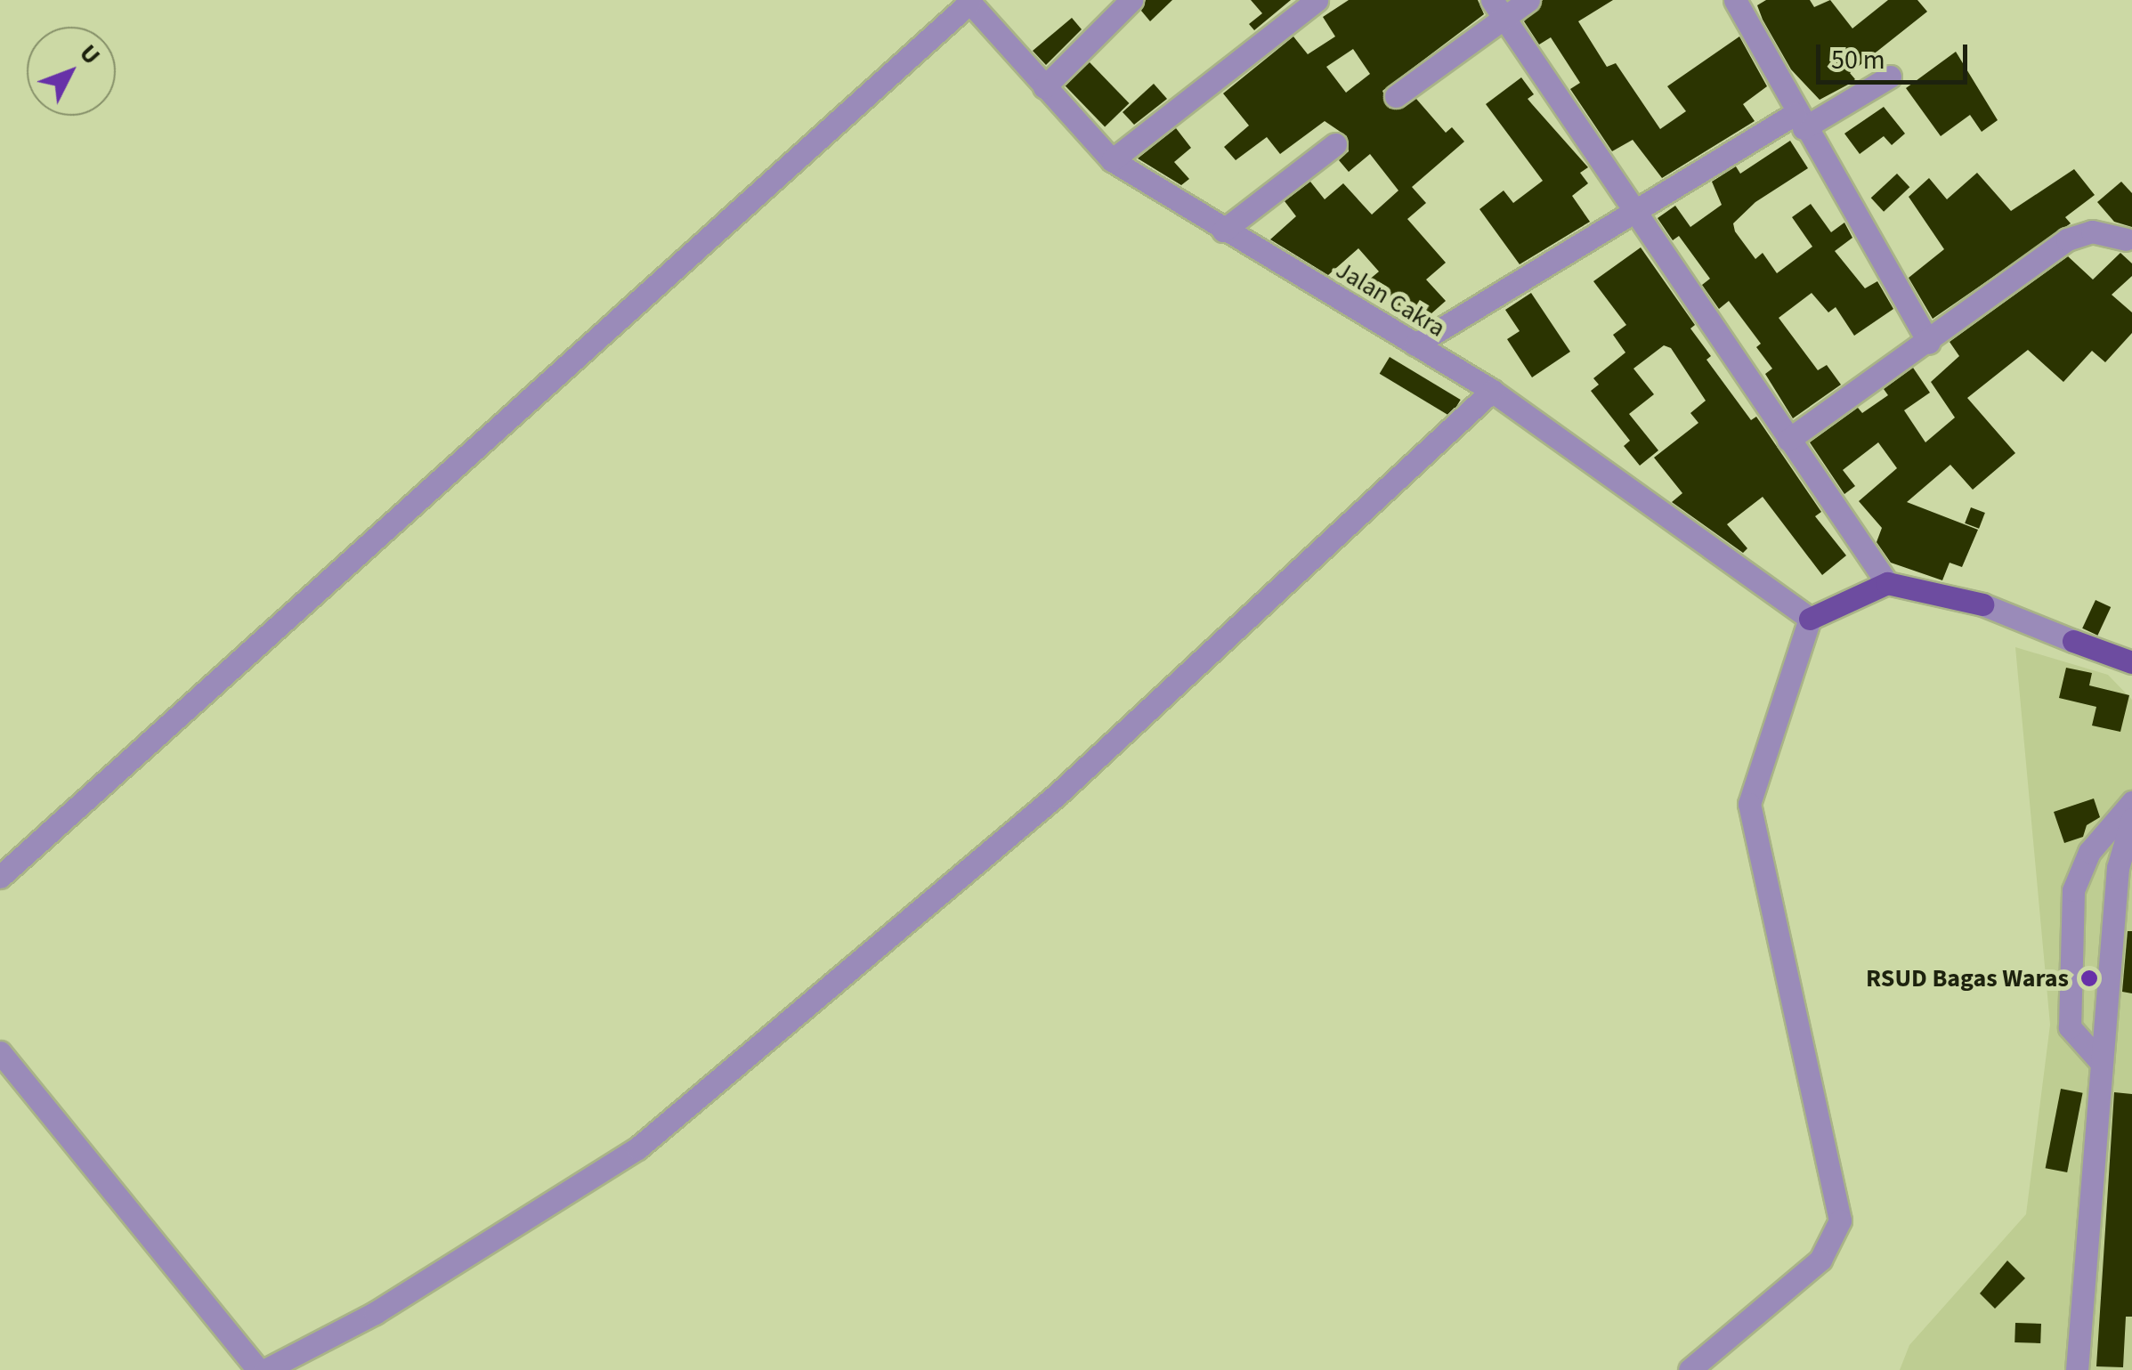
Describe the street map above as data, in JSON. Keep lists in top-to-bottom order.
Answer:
{
  "streets": {
    "street": ["Jalan Cakra"]
  },
  "places": ["RSUD Bagas Waras"],
  "scale_bar": "50 m",
  "north": "top right"
}
